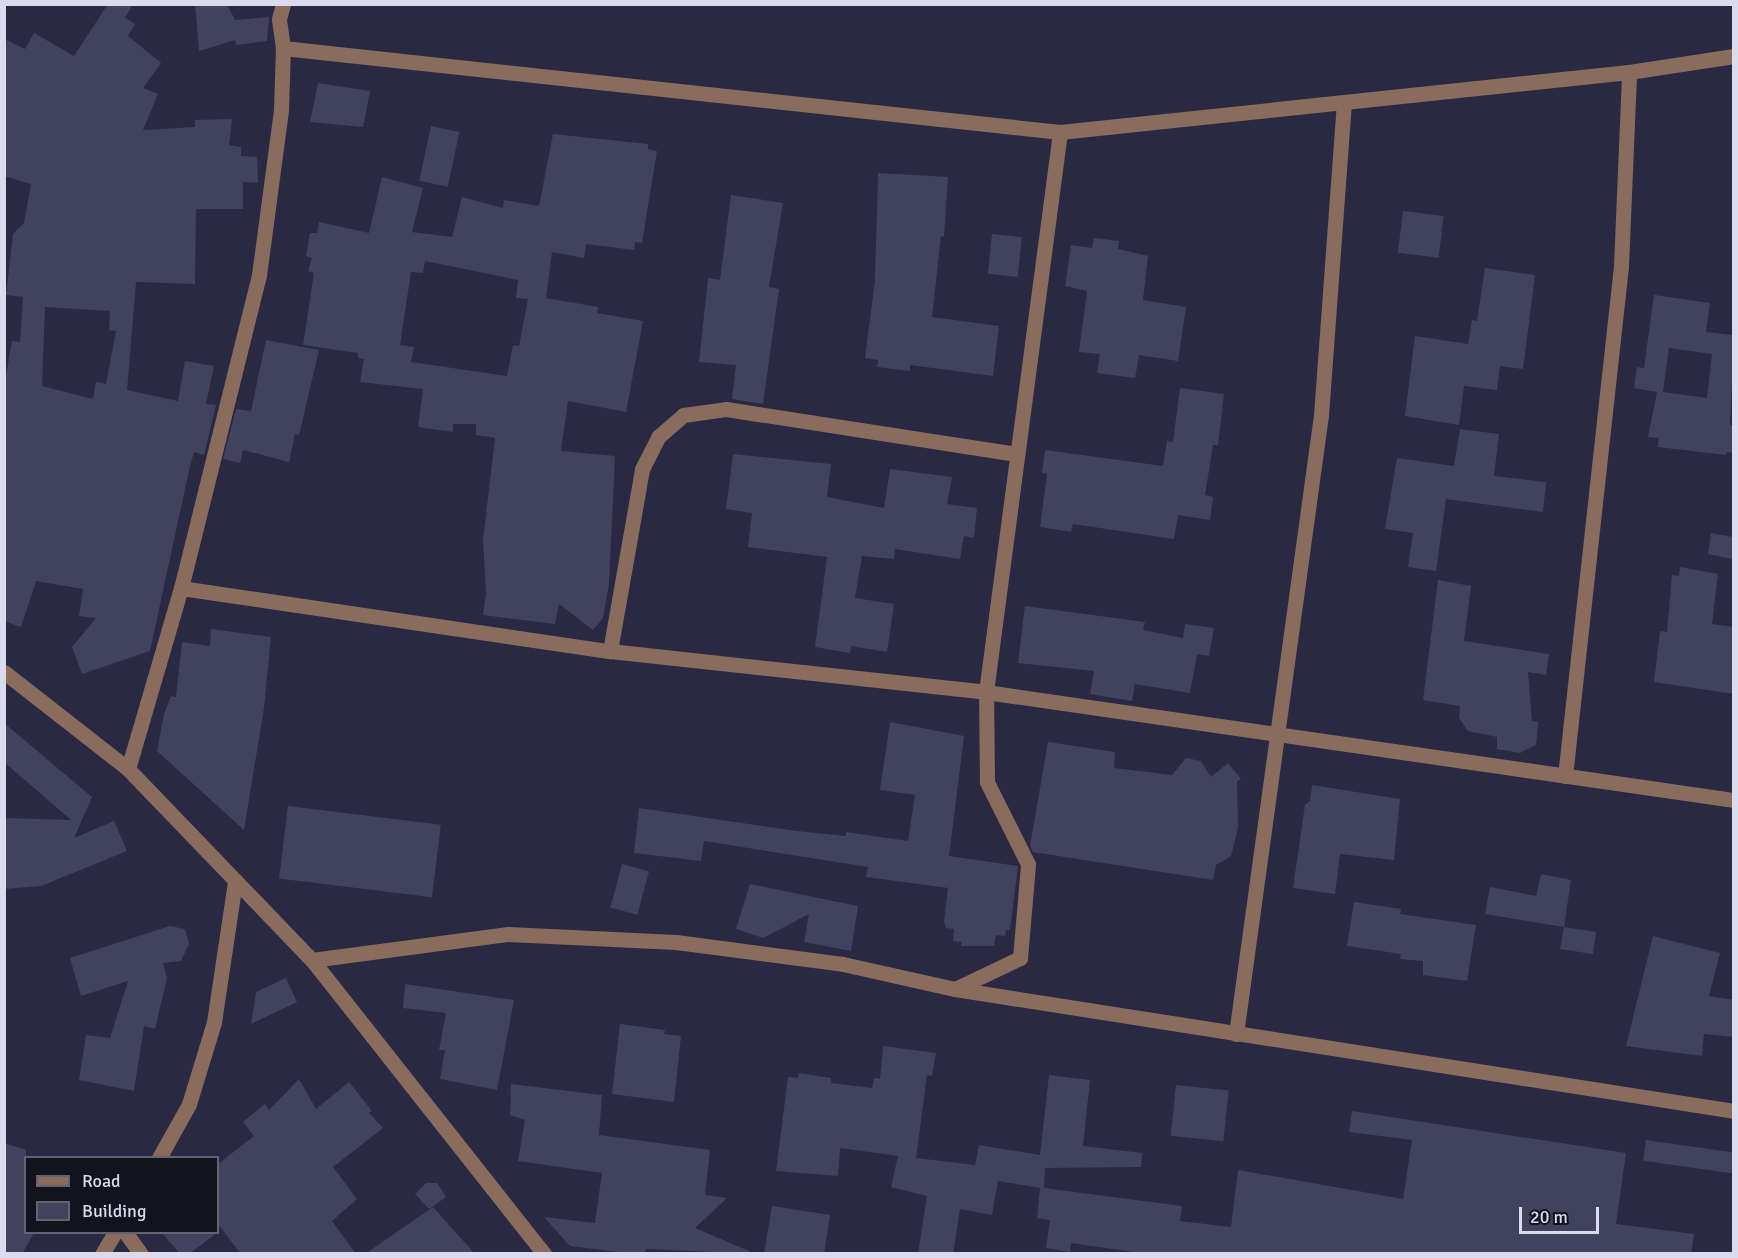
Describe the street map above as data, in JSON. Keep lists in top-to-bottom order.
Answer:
{
  "legend": ["Road", "Building"],
  "scale_bar": "20 m"
}
